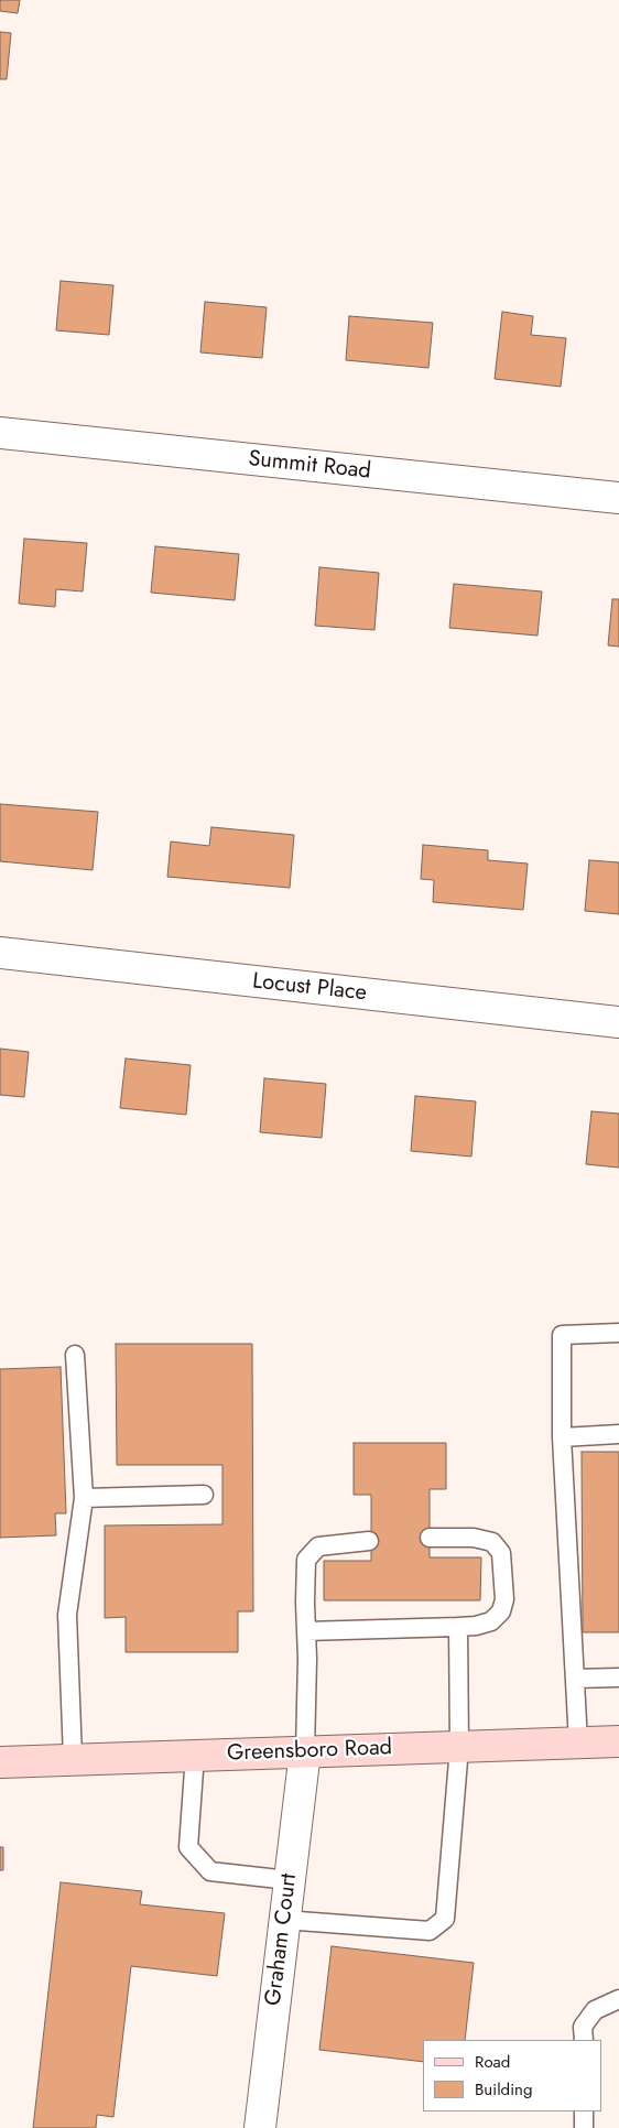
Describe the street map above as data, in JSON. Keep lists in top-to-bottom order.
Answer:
{
  "streets": {
    "main road": ["Greensboro Road"],
    "street": ["Summit Road", "Locust Place", "Graham Court"]
  },
  "crossings": [
    ["Greensboro Road", "Graham Court"]
  ],
  "legend": ["Road", "Building"]
}
